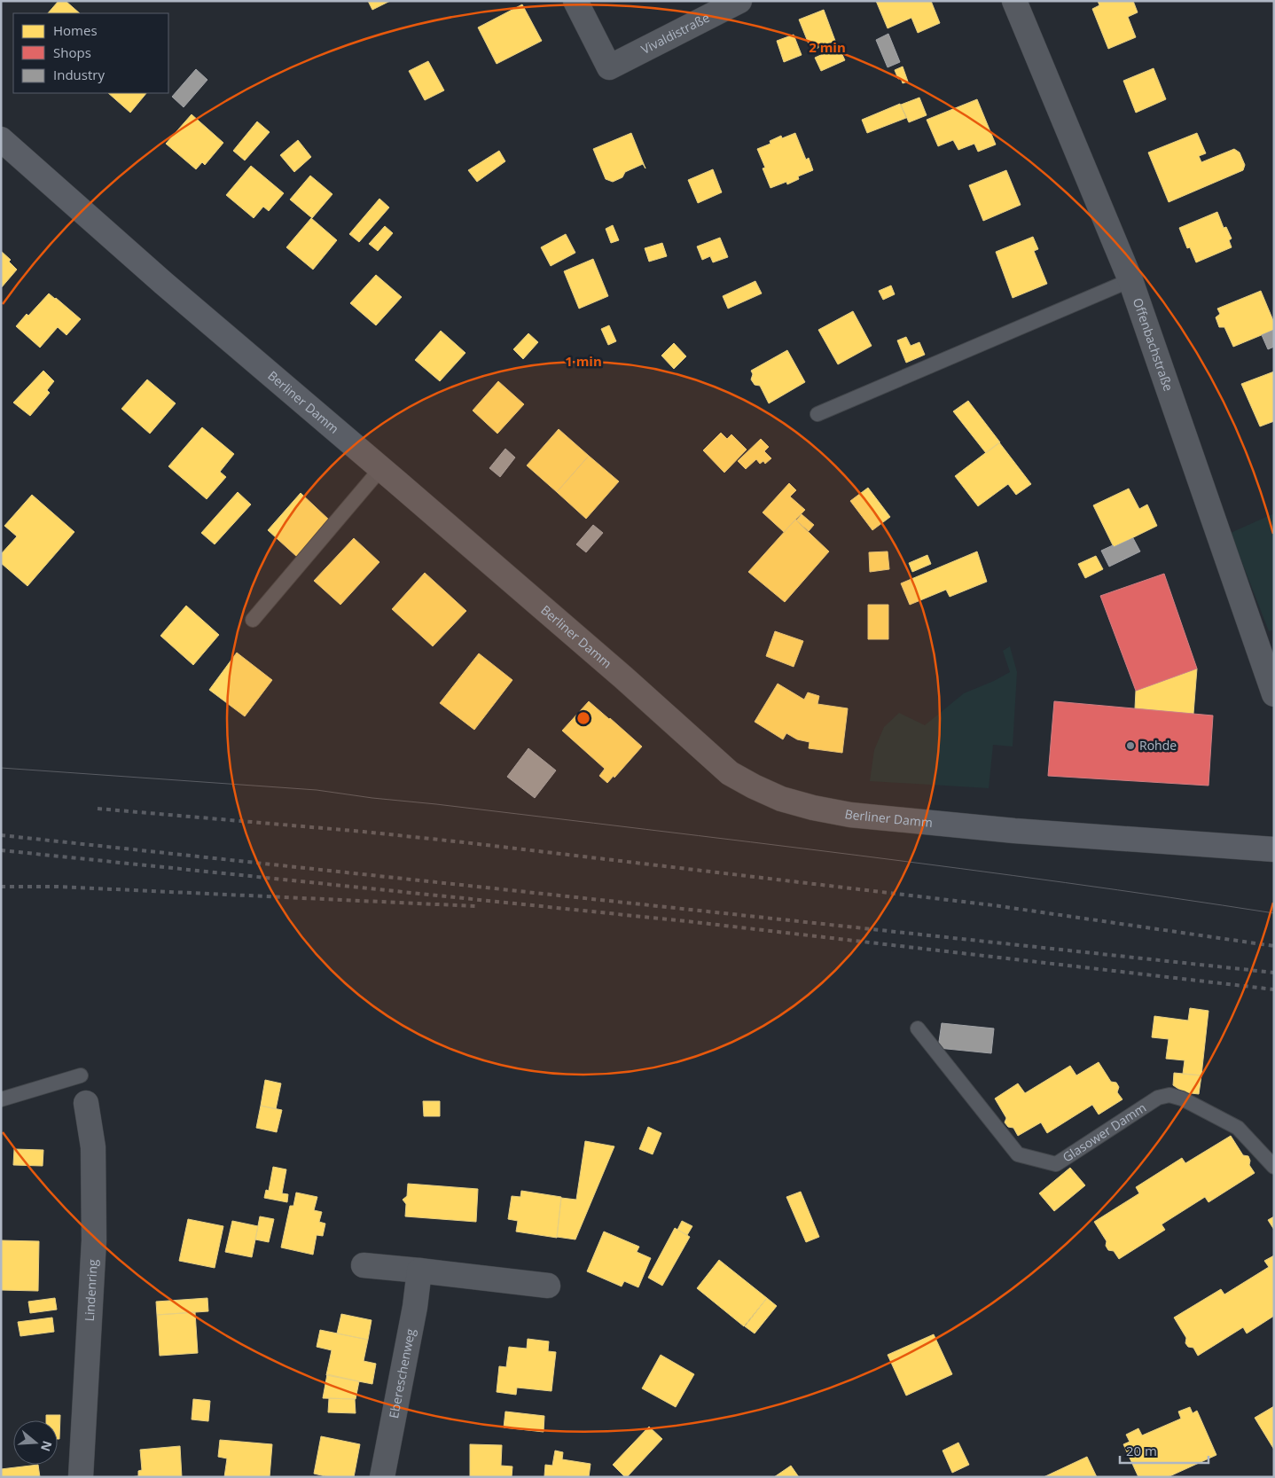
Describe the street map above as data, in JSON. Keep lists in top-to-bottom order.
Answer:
{
  "streets": {
    "main road": ["Berliner Damm"],
    "street": [
      "Vivaldistraße",
      "Offenbachstraße",
      "Lindenring",
      "Ebereschenweg"
    ],
    "lane": ["Glasower Damm"]
  },
  "places": ["Rohde"],
  "legend": ["Homes", "Shops", "Industry"],
  "scale_bar": "20 m",
  "north": "right",
  "rings": ["2 min", "1 min"]
}
